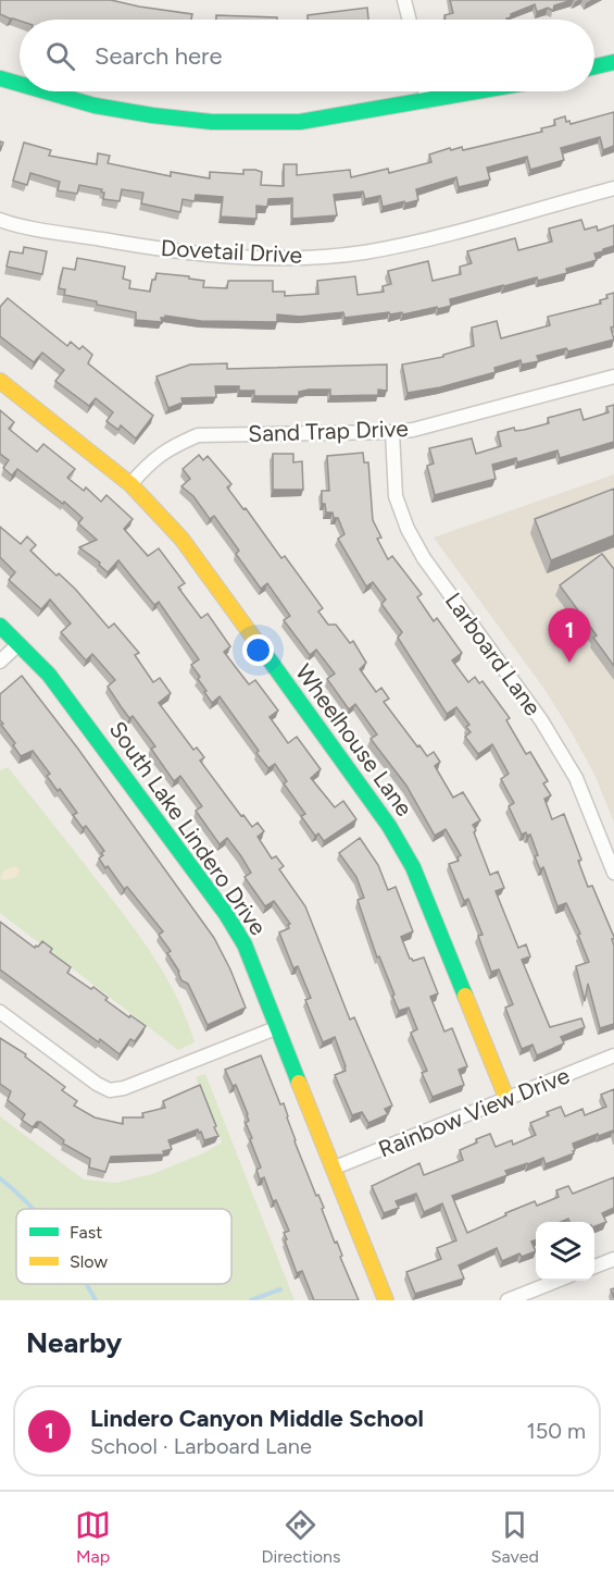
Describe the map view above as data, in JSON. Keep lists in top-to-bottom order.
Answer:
{
  "streets": {
    "street": [
      "Dovetail Drive",
      "Sand Trap Drive",
      "Larboard Lane",
      "Wheelhouse Lane",
      "South Lake Lindero Drive",
      "Rainbow View Drive"
    ]
  },
  "crossings": [
    ["Sand Trap Drive", "Larboard Lane"],
    ["Sand Trap Drive", "Wheelhouse Lane"],
    ["Wheelhouse Lane", "Rainbow View Drive"],
    ["South Lake Lindero Drive", "Rainbow View Drive"]
  ],
  "legend": ["Fast", "Slow"],
  "page": {
    "search": "Search here",
    "pins": "1",
    "heading": "Nearby",
    "list": [
      {
        "mark": "1",
        "name": "Lindero Canyon Middle School",
        "note": "School · Larboard Lane",
        "value": "150 m"
      }
    ],
    "nav": ["Map", "Directions", "Saved"]
  }
}
